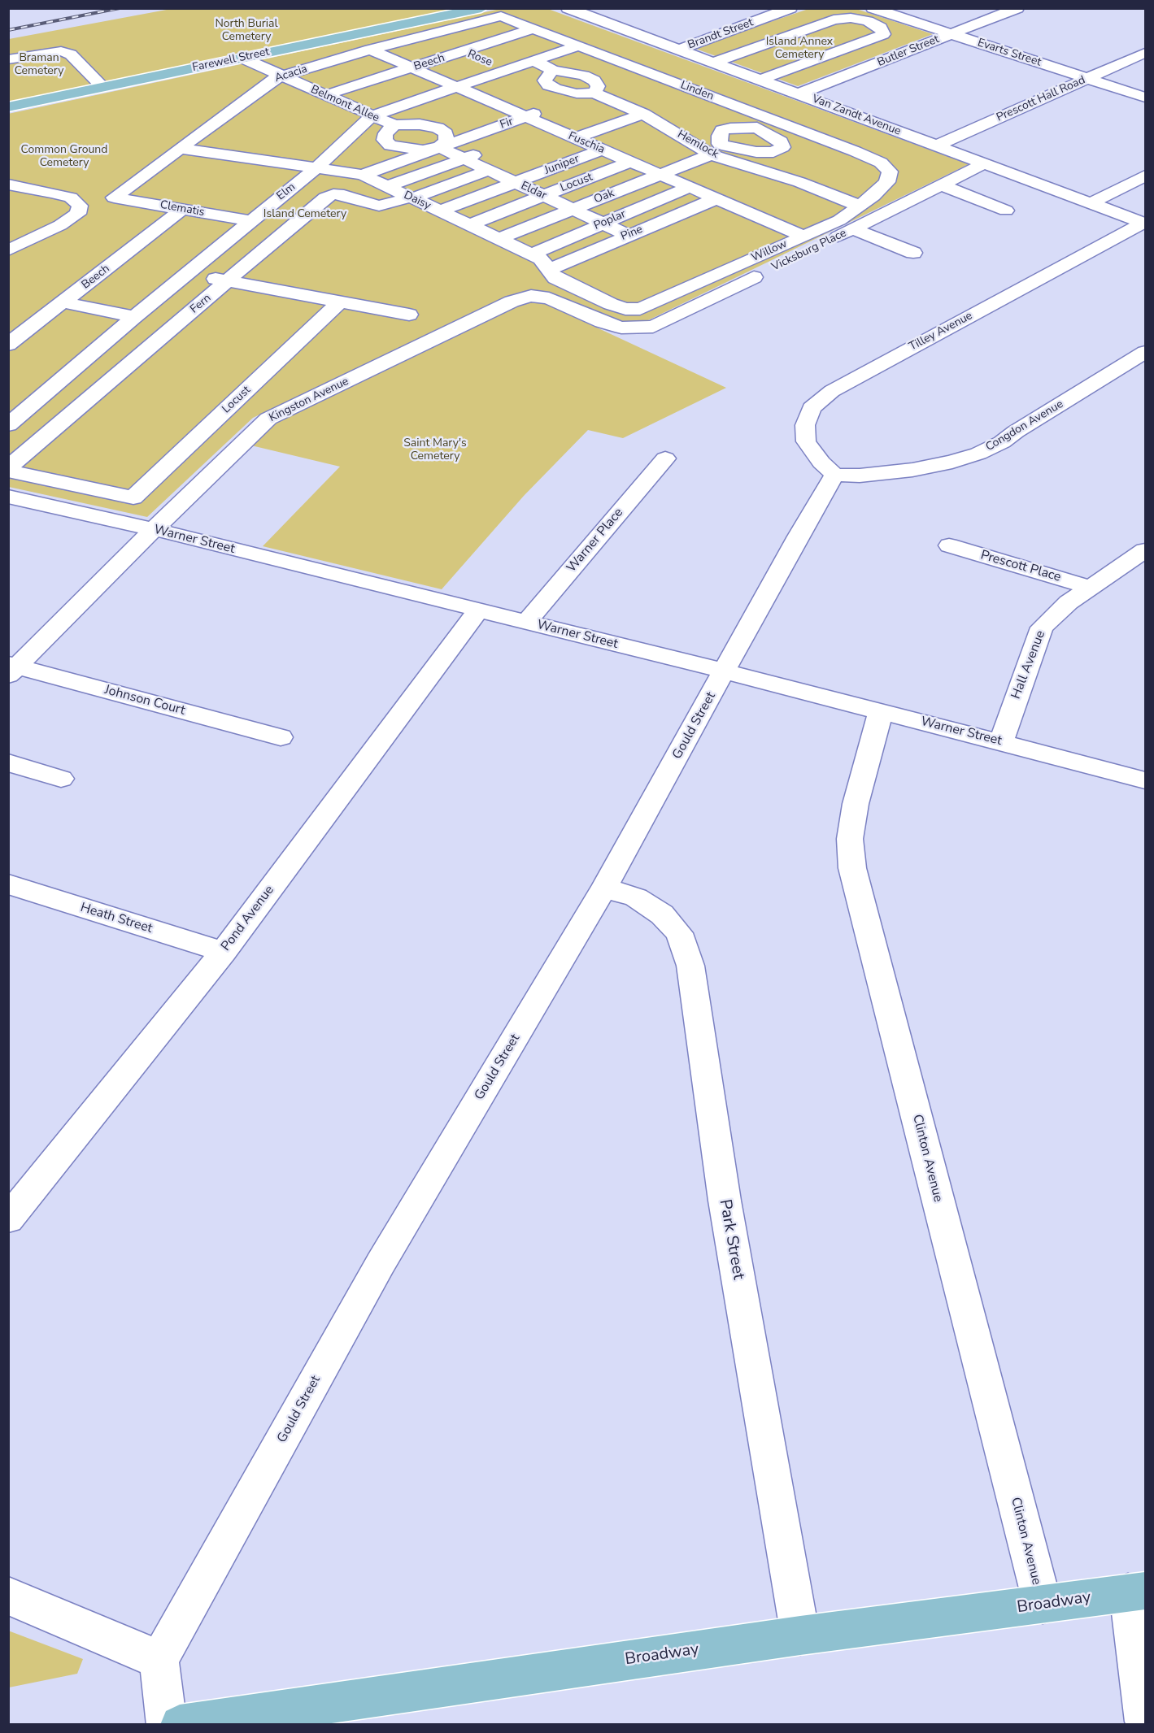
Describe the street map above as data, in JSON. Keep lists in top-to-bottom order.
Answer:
{
  "streets": {
    "main road": ["Farewell Street", "Broadway"],
    "street": [
      "Brandt Street",
      "Butler Street",
      "Evarts Street",
      "Rose",
      "Beech",
      "Acacia",
      "Linden",
      "Prescott Hall Road",
      "Belmont Allee",
      "Van Zandt Avenue",
      "Fir",
      "Fuschia",
      "Hemlock",
      "Juniper",
      "Locust",
      "Eldar",
      "Elm",
      "Oak",
      "Daisy",
      "Clematis",
      "Poplar",
      "Pine",
      "Vicksburg Place",
      "Willow",
      "Fern",
      "Tilley Avenue",
      "Kingston Avenue",
      "Congdon Avenue",
      "Warner Street",
      "Warner Place",
      "Prescott Place",
      "Hall Avenue",
      "Johnson Court",
      "Gould Street",
      "Heath Street",
      "Pond Avenue",
      "Clinton Avenue",
      "Park Street"
    ]
  },
  "crossings": [
    ["Brandt Street", "Van Zandt Avenue"],
    ["Butler Street", "Evarts Street"],
    ["Butler Street", "Van Zandt Avenue"],
    ["Evarts Street", "Prescott Hall Road"],
    ["Rose", "Beech"],
    ["Rose", "Acacia"],
    ["Rose", "Elm"],
    ["Farewell Street", "Belmont Allee"],
    ["Beech", "Linden"],
    ["Beech", "Belmont Allee"],
    ["Beech", "Fuschia"],
    ["Beech", "Clematis"],
    ["Acacia", "Linden"],
    ["Acacia", "Belmont Allee"],
    ["Acacia", "Fuschia"],
    ["Acacia", "Daisy"],
    ["Acacia", "Clematis"],
    ["Linden", "Fir"],
    ["Linden", "Elm"],
    ["Linden", "Willow"],
    ["Prescott Hall Road", "Van Zandt Avenue"],
    ["Belmont Allee", "Fir"],
    ["Belmont Allee", "Eldar"],
    ["Belmont Allee", "Elm"],
    ["Van Zandt Avenue", "Vicksburg Place"],
    ["Van Zandt Avenue", "Tilley Avenue"],
    ["Fir", "Fuschia"],
    ["Fir", "Hemlock"],
    ["Fir", "Eldar"],
    ["Fir", "Daisy"],
    ["Fuschia", "Juniper"],
    ["Fuschia", "Locust"],
    ["Fuschia", "Elm"],
    ["Fuschia", "Oak"],
    ["Fuschia", "Poplar"],
    ["Fuschia", "Pine"],
    ["Fuschia", "Willow"],
    ["Hemlock", "Oak"],
    ["Hemlock", "Willow"],
    ["Juniper", "Eldar"],
    ["Juniper", "Daisy"],
    ["Locust", "Eldar"],
    ["Locust", "Daisy"],
    ["Locust", "Fern"],
    ["Eldar", "Oak"],
    ["Eldar", "Poplar"],
    ["Eldar", "Pine"],
    ["Eldar", "Fern"],
    ["Elm", "Daisy"],
    ["Elm", "Clematis"],
    ["Oak", "Daisy"],
    ["Daisy", "Poplar"],
    ["Daisy", "Pine"],
    ["Daisy", "Willow"],
    ["Daisy", "Fern"],
    ["Vicksburg Place", "Kingston Avenue"],
    ["Tilley Avenue", "Congdon Avenue"],
    ["Tilley Avenue", "Gould Street"],
    ["Kingston Avenue", "Warner Street"],
    ["Kingston Avenue", "Johnson Court"],
    ["Congdon Avenue", "Gould Street"],
    ["Warner Street", "Warner Place"],
    ["Warner Street", "Hall Avenue"],
    ["Warner Street", "Gould Street"],
    ["Warner Street", "Pond Avenue"],
    ["Warner Street", "Clinton Avenue"],
    ["Prescott Place", "Hall Avenue"],
    ["Gould Street", "Park Street"],
    ["Heath Street", "Pond Avenue"],
    ["Clinton Avenue", "Broadway"],
    ["Park Street", "Broadway"]
  ],
  "parks": [
    "North Burial Cemetery",
    "Island Annex Cemetery",
    "Braman Cemetery",
    "Common Ground Cemetery",
    "Island Cemetery",
    "Saint Mary's Cemetery"
  ]
}
